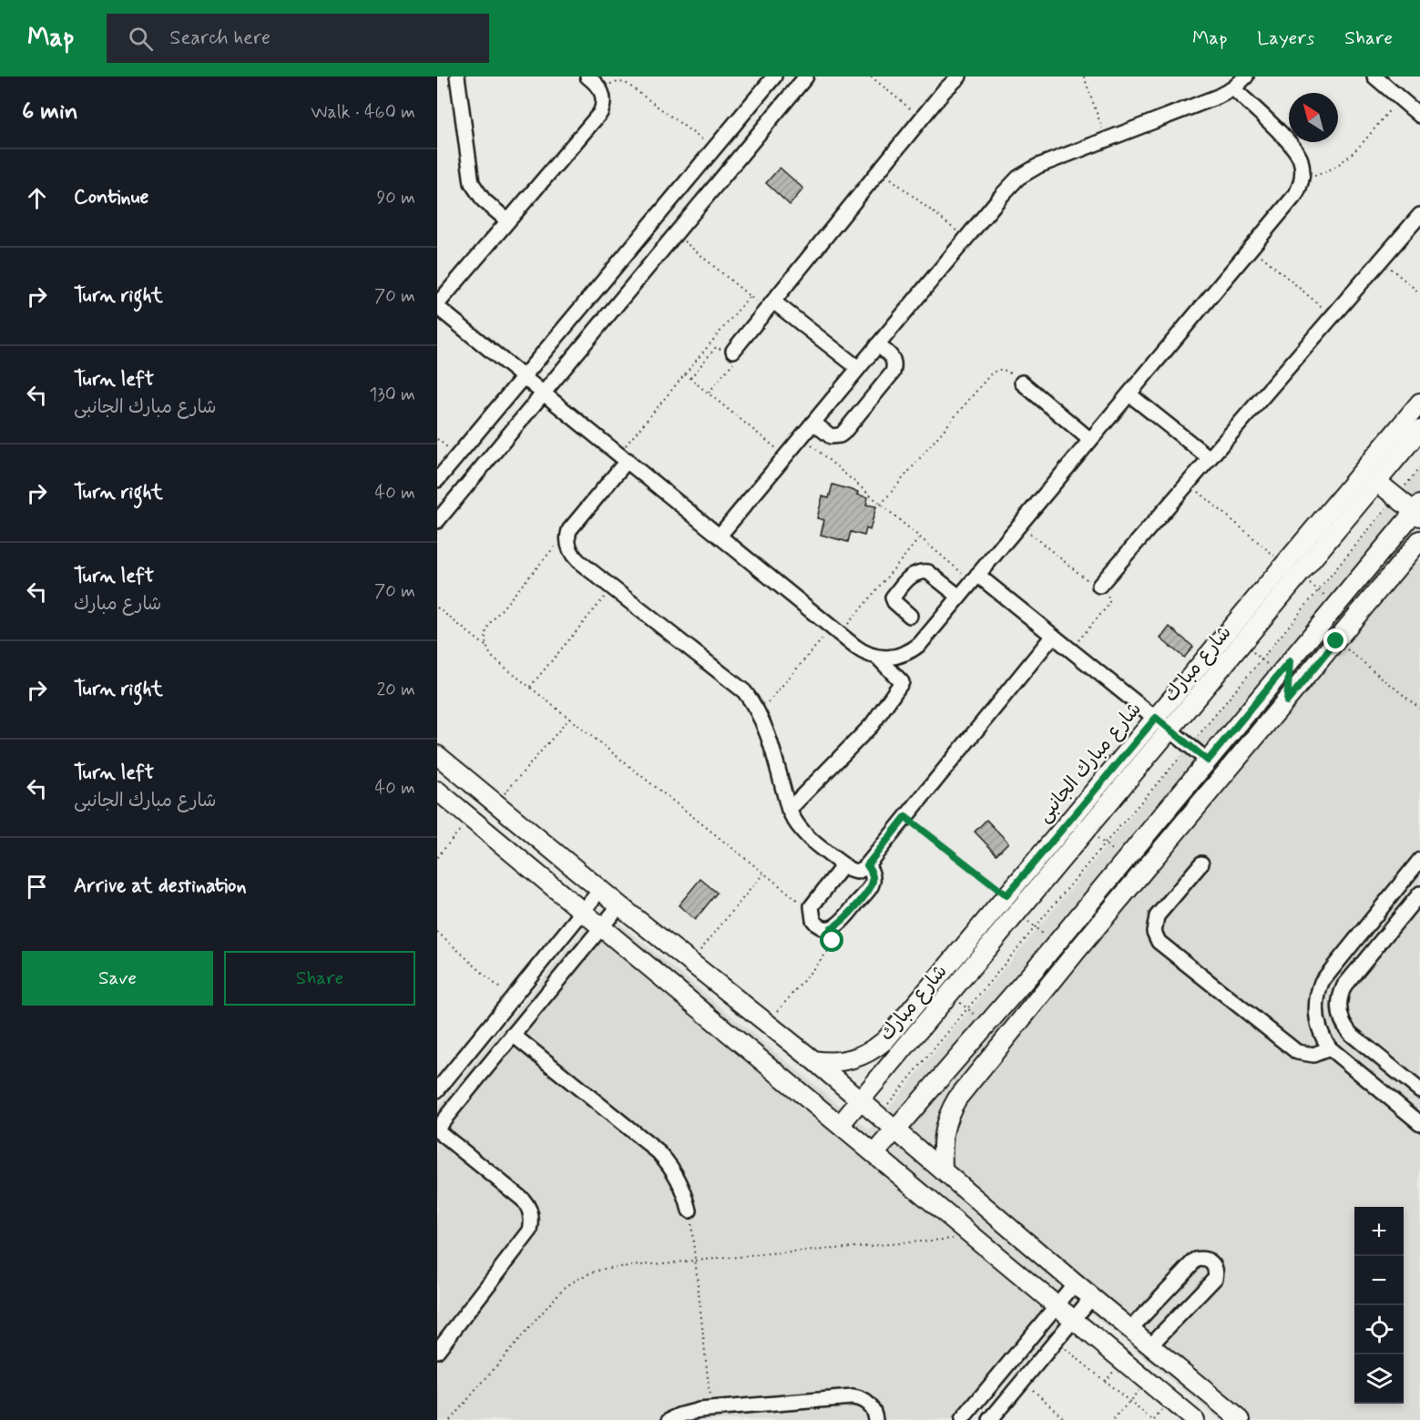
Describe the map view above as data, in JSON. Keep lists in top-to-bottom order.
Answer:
{
  "streets": {
    "main road": ["شارع مبارك", "شارع مبارك الجانبى"]
  },
  "north": "top left",
  "page": {
    "header": "Map",
    "search": "Search here",
    "nav": ["Map", "Layers", "Share"],
    "heading": ["6 min", "Walk · 460 m"],
    "list": [
      ["Continue", "90 m"],
      ["Turn right", "70 m"],
      ["Turn left", "شارع مبارك الجانبى", "130 m"],
      ["Turn right", "40 m"],
      ["Turn left", "شارع مبارك", "70 m"],
      ["Turn right", "20 m"],
      ["Turn left", "شارع مبارك الجانبى", "40 m"],
      "Arrive at destination"
    ],
    "buttons": ["Save", "Share"],
    "map_buttons": ["+", "−"]
  }
}
